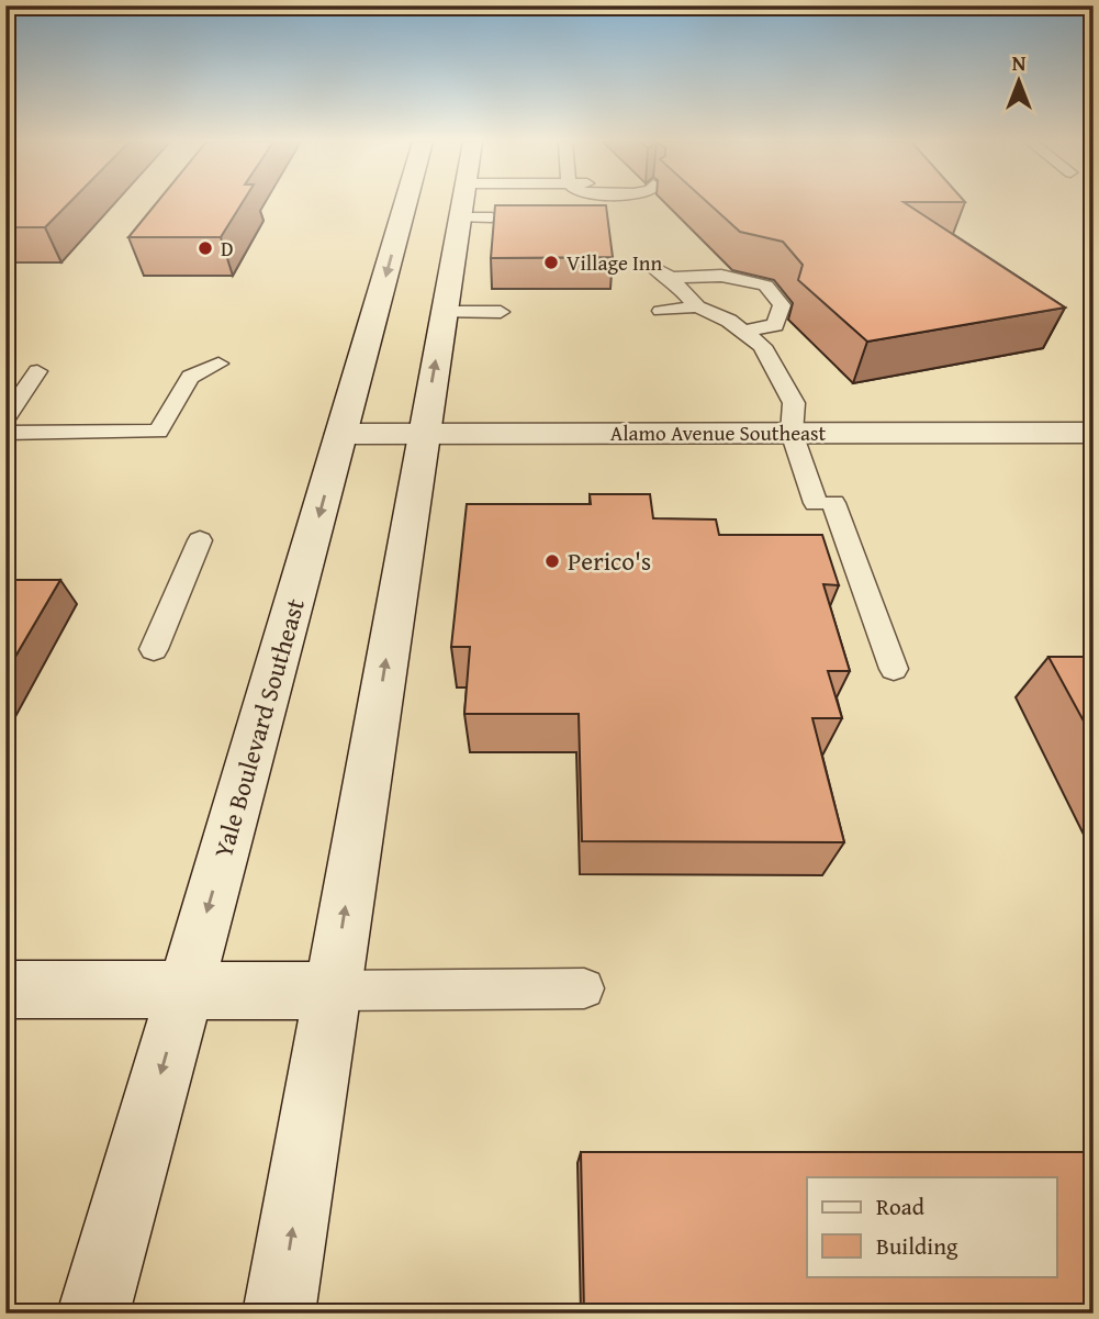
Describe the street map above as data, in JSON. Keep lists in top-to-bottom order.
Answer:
{
  "streets": {
    "main road": ["Alamo Avenue Southeast", "Yale Boulevard Southeast"]
  },
  "crossings": [
    ["Alamo Avenue Southeast", "Yale Boulevard Southeast"]
  ],
  "places": ["D", "Village Inn", "Perico's"],
  "legend": ["Road", "Building"],
  "north": "top"
}
